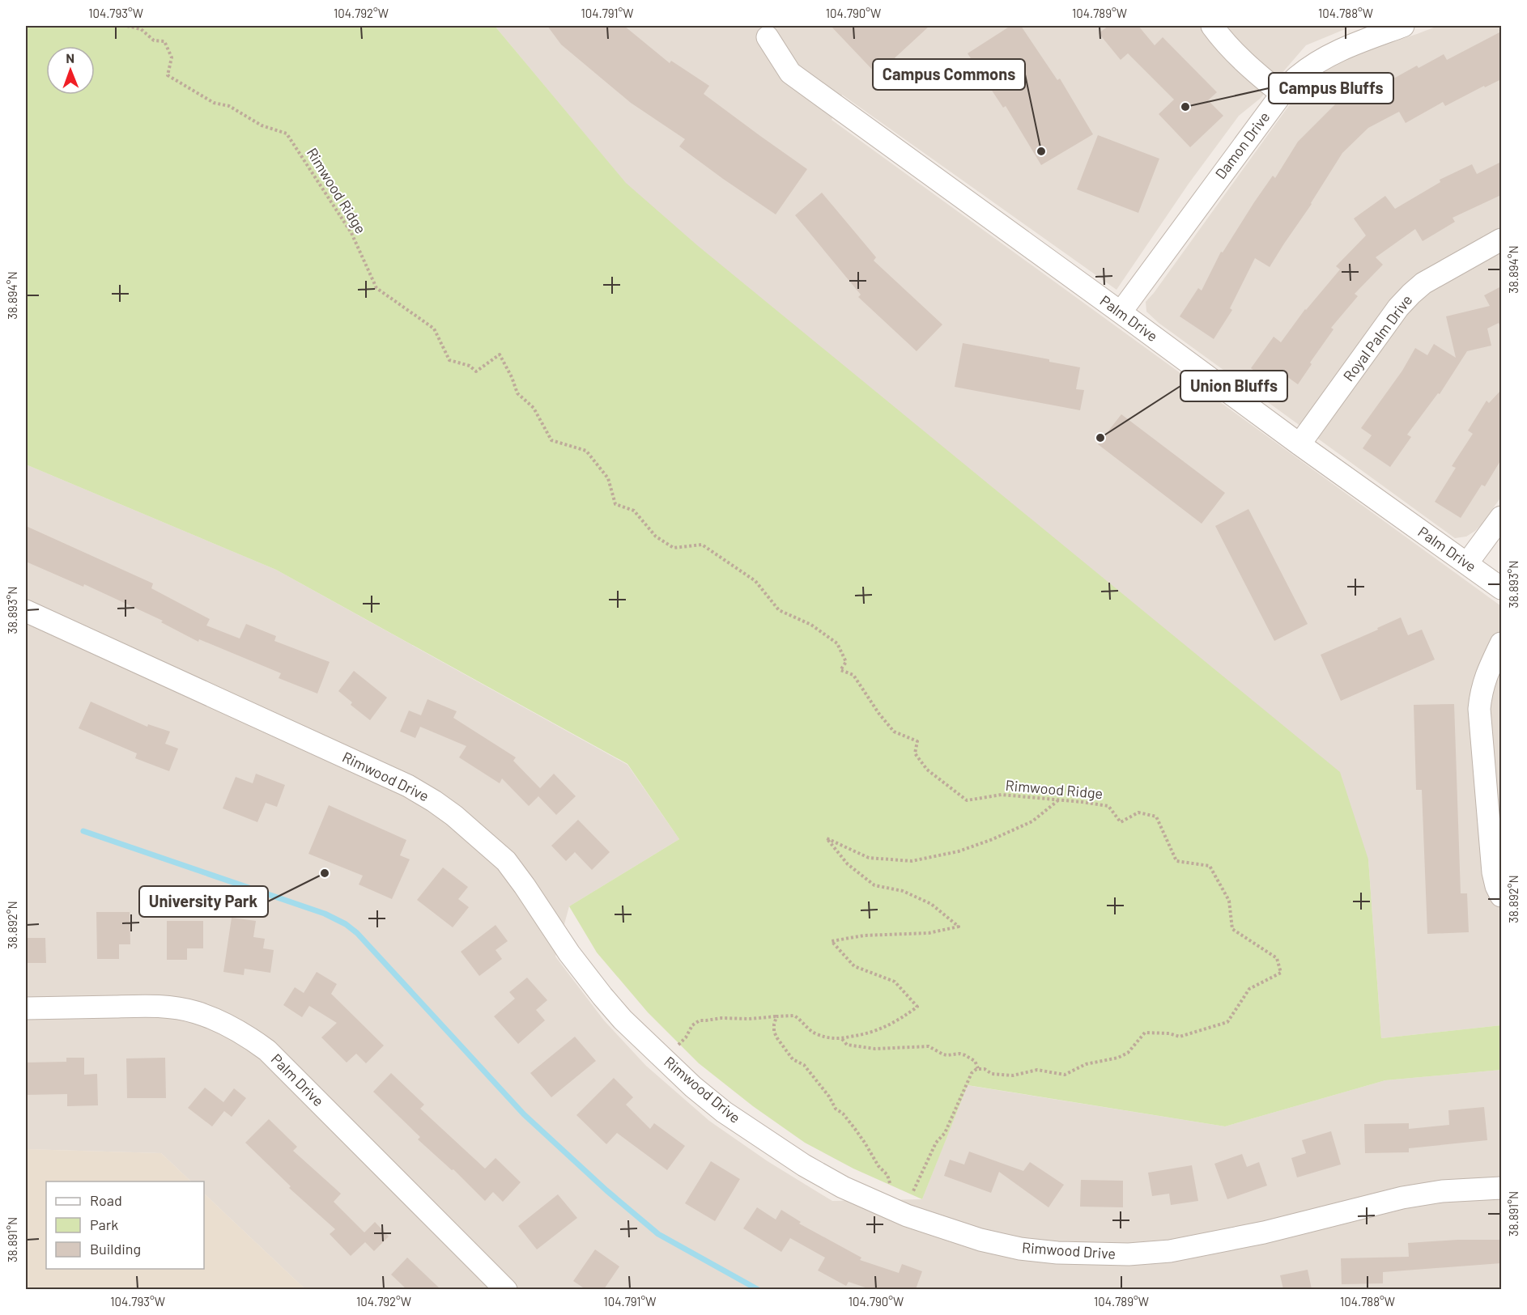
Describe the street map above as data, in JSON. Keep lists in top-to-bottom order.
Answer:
{
  "streets": {
    "street": [
      "Damon Drive",
      "Palm Drive",
      "Royal Palm Drive",
      "Rimwood Drive"
    ],
    "path": ["Rimwood Ridge"]
  },
  "crossings": [
    ["Damon Drive", "Palm Drive"],
    ["Palm Drive", "Royal Palm Drive"]
  ],
  "places": [
    "Campus Bluffs",
    "Campus Commons",
    "Union Bluffs",
    "University Park"
  ],
  "legend": ["Road", "Park", "Building"],
  "north": "top",
  "coordinates": [
    "104.793°W",
    "104.792°W",
    "104.791°W",
    "104.790°W",
    "104.789°W",
    "104.788°W",
    "38.894°N",
    "38.893°N",
    "38.892°N",
    "38.891°N"
  ]
}
